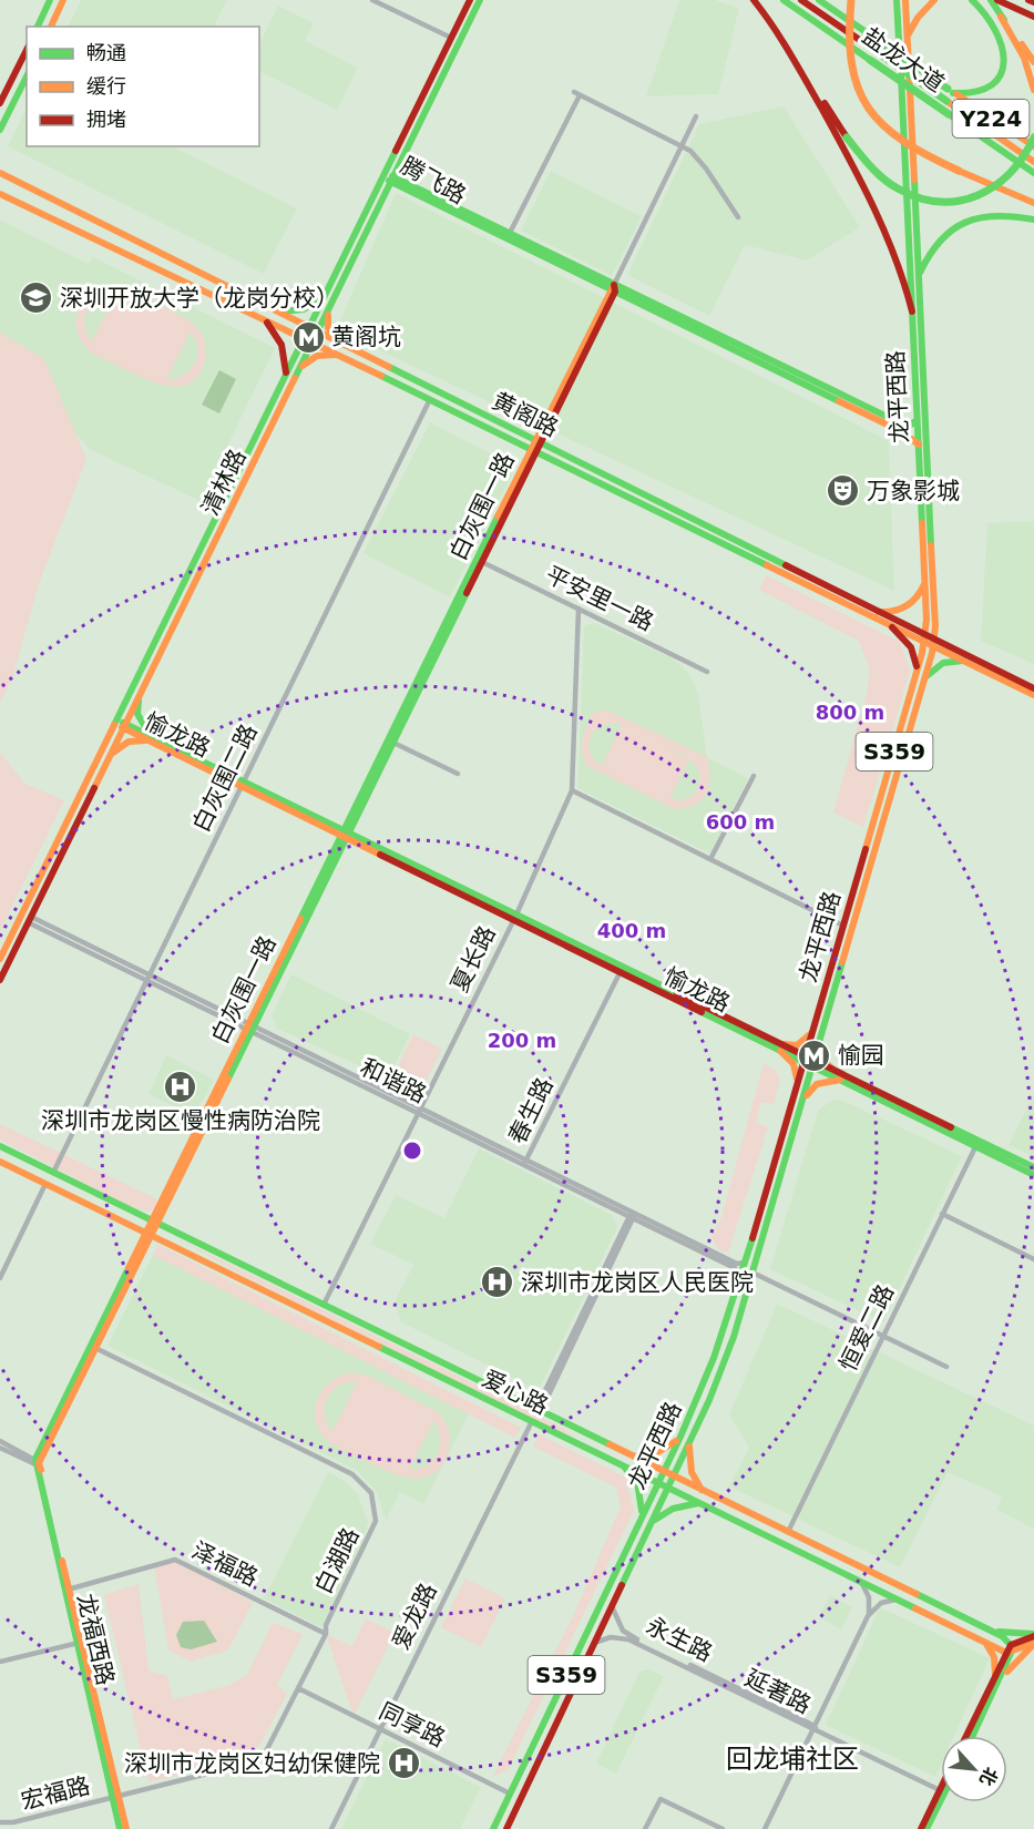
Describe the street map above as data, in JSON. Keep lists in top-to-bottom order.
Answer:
{
  "streets": {
    "main road": [
      "盐龙大道",
      "Y224",
      "腾飞路",
      "龙平西路",
      "黄阁路",
      "清林路",
      "白灰围一路",
      "愉龙路",
      "S359",
      "爱心路",
      "龙福西路"
    ],
    "street": [
      "平安里一路",
      "白灰围二路",
      "夏长路",
      "和谐路",
      "春生路",
      "恒爱二路",
      "白湖路",
      "泽福路",
      "爱龙路",
      "永生路",
      "延著路",
      "同享路",
      "宏福路"
    ]
  },
  "crossings": [
    ["腾飞路", "龙平西路"],
    ["腾飞路", "清林路"],
    ["腾飞路", "白灰围一路"],
    ["龙平西路", "黄阁路"],
    ["龙平西路", "愉龙路"],
    ["龙平西路", "和谐路"],
    ["龙平西路", "爱心路"],
    ["龙平西路", "永生路"],
    ["龙平西路", "延著路"],
    ["龙平西路", "同享路"],
    ["黄阁路", "清林路"],
    ["黄阁路", "白灰围一路"],
    ["黄阁路", "白灰围二路"],
    ["清林路", "愉龙路"],
    ["清林路", "和谐路"],
    ["白灰围一路", "平安里一路"],
    ["白灰围一路", "愉龙路"],
    ["白灰围一路", "和谐路"],
    ["白灰围一路", "爱心路"],
    ["白灰围一路", "白湖路"],
    ["白灰围一路", "龙福西路"],
    ["平安里一路", "夏长路"],
    ["愉龙路", "白灰围二路"],
    ["愉龙路", "夏长路"],
    ["愉龙路", "春生路"],
    ["愉龙路", "恒爱二路"],
    ["白灰围二路", "和谐路"],
    ["白灰围二路", "爱心路"],
    ["夏长路", "和谐路"],
    ["夏长路", "爱心路"],
    ["和谐路", "春生路"],
    ["恒爱二路", "爱心路"],
    ["爱心路", "爱龙路"],
    ["白湖路", "泽福路"],
    ["白湖路", "龙福西路"],
    ["白湖路", "同享路"],
    ["白湖路", "宏福路"],
    ["泽福路", "龙福西路"],
    ["爱龙路", "同享路"],
    ["龙福西路", "宏福路"],
    ["永生路", "延著路"]
  ],
  "districts": ["回龙埔社区"],
  "places": {
    "school or university": ["深圳开放大学（龙岗分校）"],
    "metro station": ["黄阁坑", "愉园"],
    "theatre": ["万象影城"],
    "hospital": ["深圳市龙岗区慢性病防治院", "深圳市龙岗区人民医院", "深圳市龙岗区妇幼保健院"]
  },
  "legend": ["畅通", "缓行", "拥堵"],
  "north": "bottom right",
  "rings": [
    "800 m",
    "600 m",
    "400 m",
    "200 m"
  ]
}
